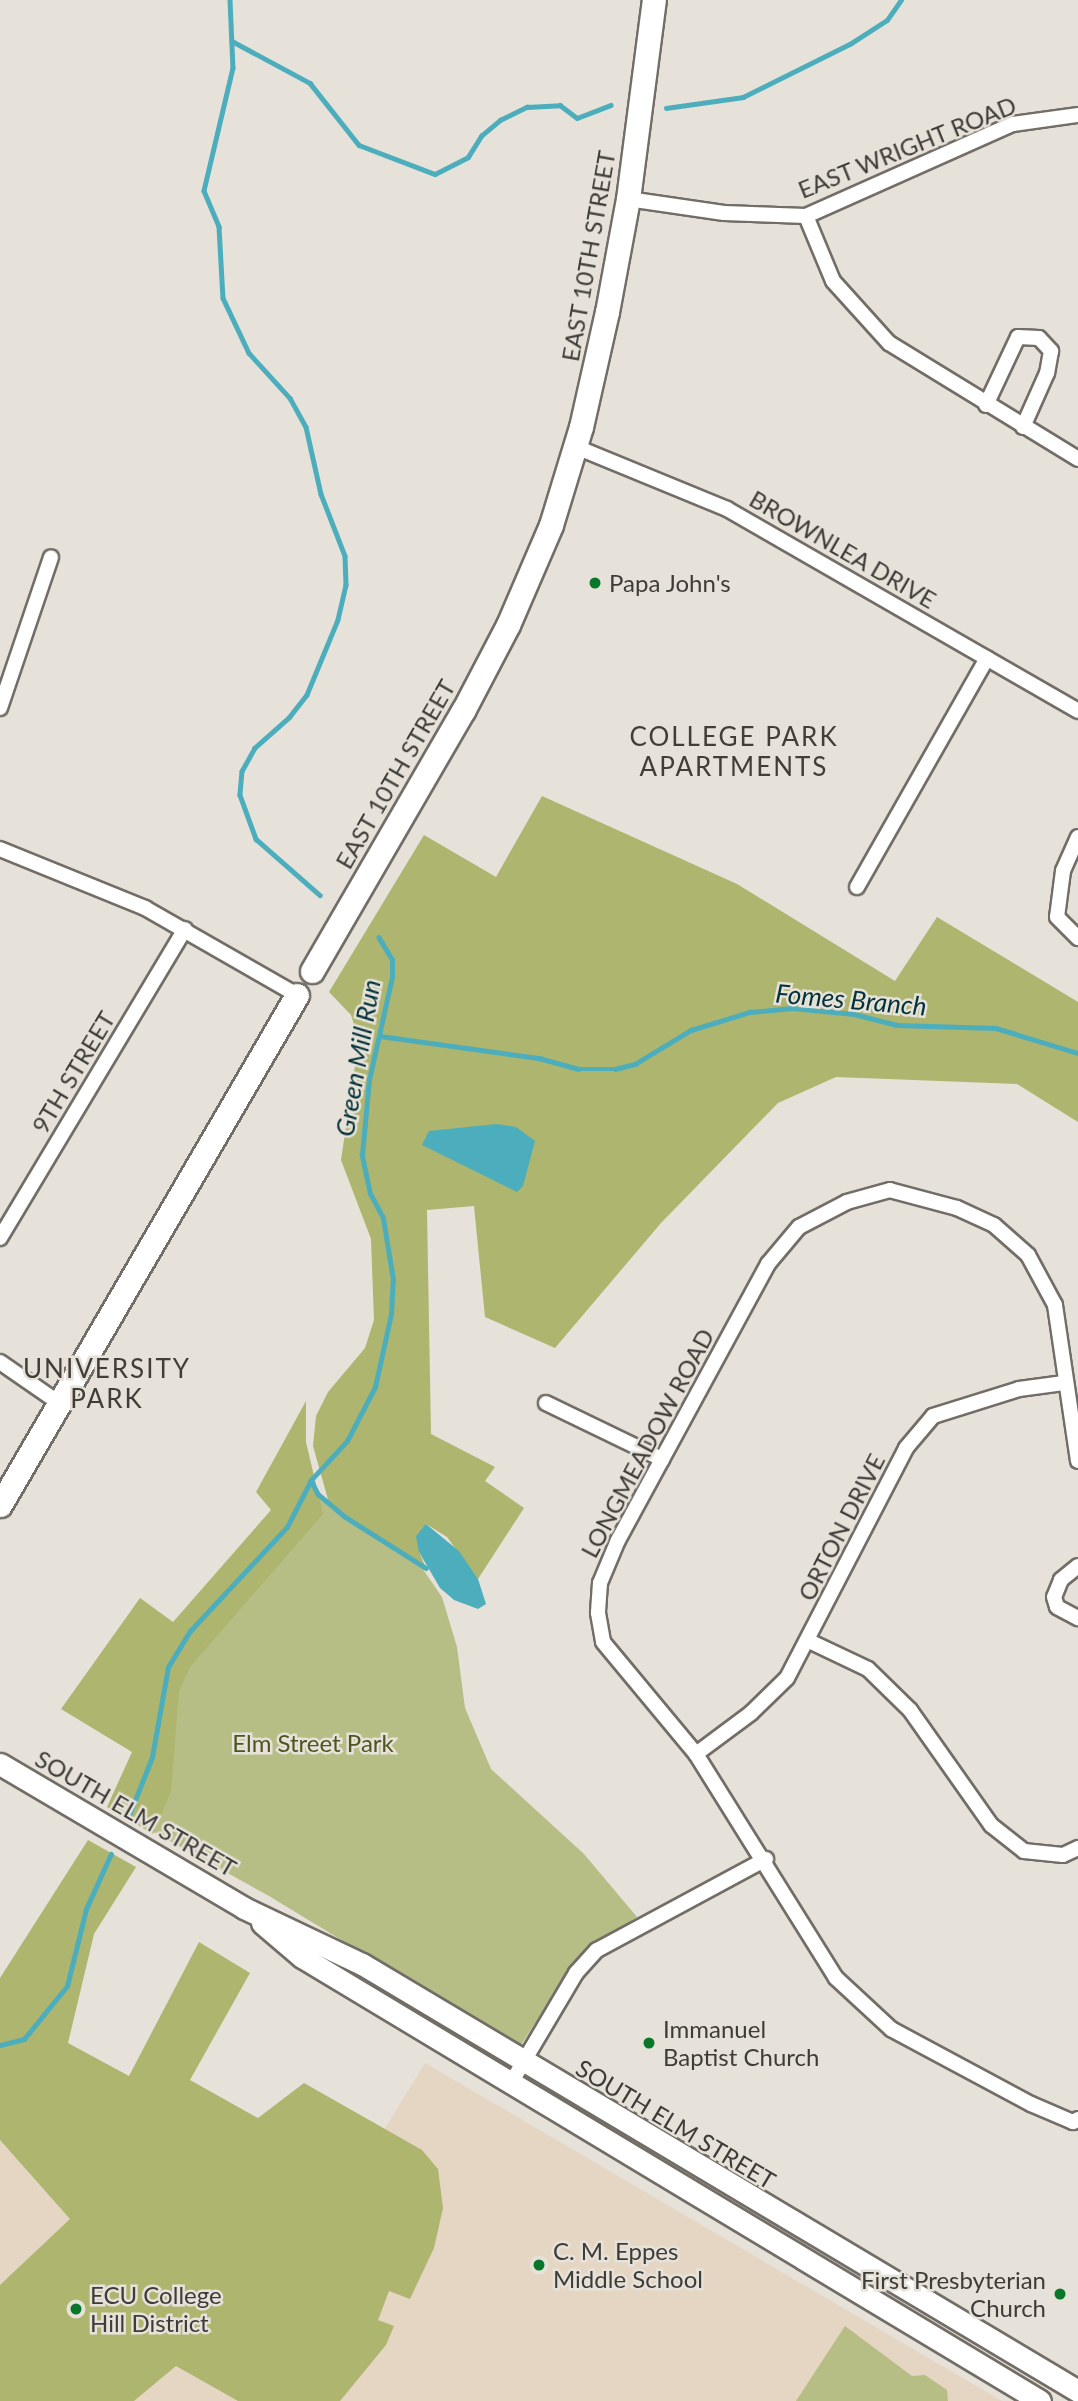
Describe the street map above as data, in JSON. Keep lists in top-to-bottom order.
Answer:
{
  "streets": {
    "main road": ["EAST 10TH STREET"],
    "street": [
      "EAST WRIGHT ROAD",
      "BROWNLEA DRIVE",
      "9TH STREET",
      "LONGMEADOW ROAD",
      "ORTON DRIVE",
      "SOUTH ELM STREET"
    ]
  },
  "crossings": [
    ["EAST WRIGHT ROAD", "EAST 10TH STREET"],
    ["EAST 10TH STREET", "BROWNLEA DRIVE"],
    ["LONGMEADOW ROAD", "ORTON DRIVE"]
  ],
  "districts": ["COLLEGE PARK APARTMENTS", "UNIVERSITY PARK"],
  "water": ["Fomes Branch", "Green Mill Run"],
  "parks": ["Elm Street Park"],
  "places": [
    "Papa John's",
    "Immanuel Baptist Church",
    "C. M. Eppes Middle School",
    "First Presbyterian Church",
    "ECU College Hill District"
  ]
}
